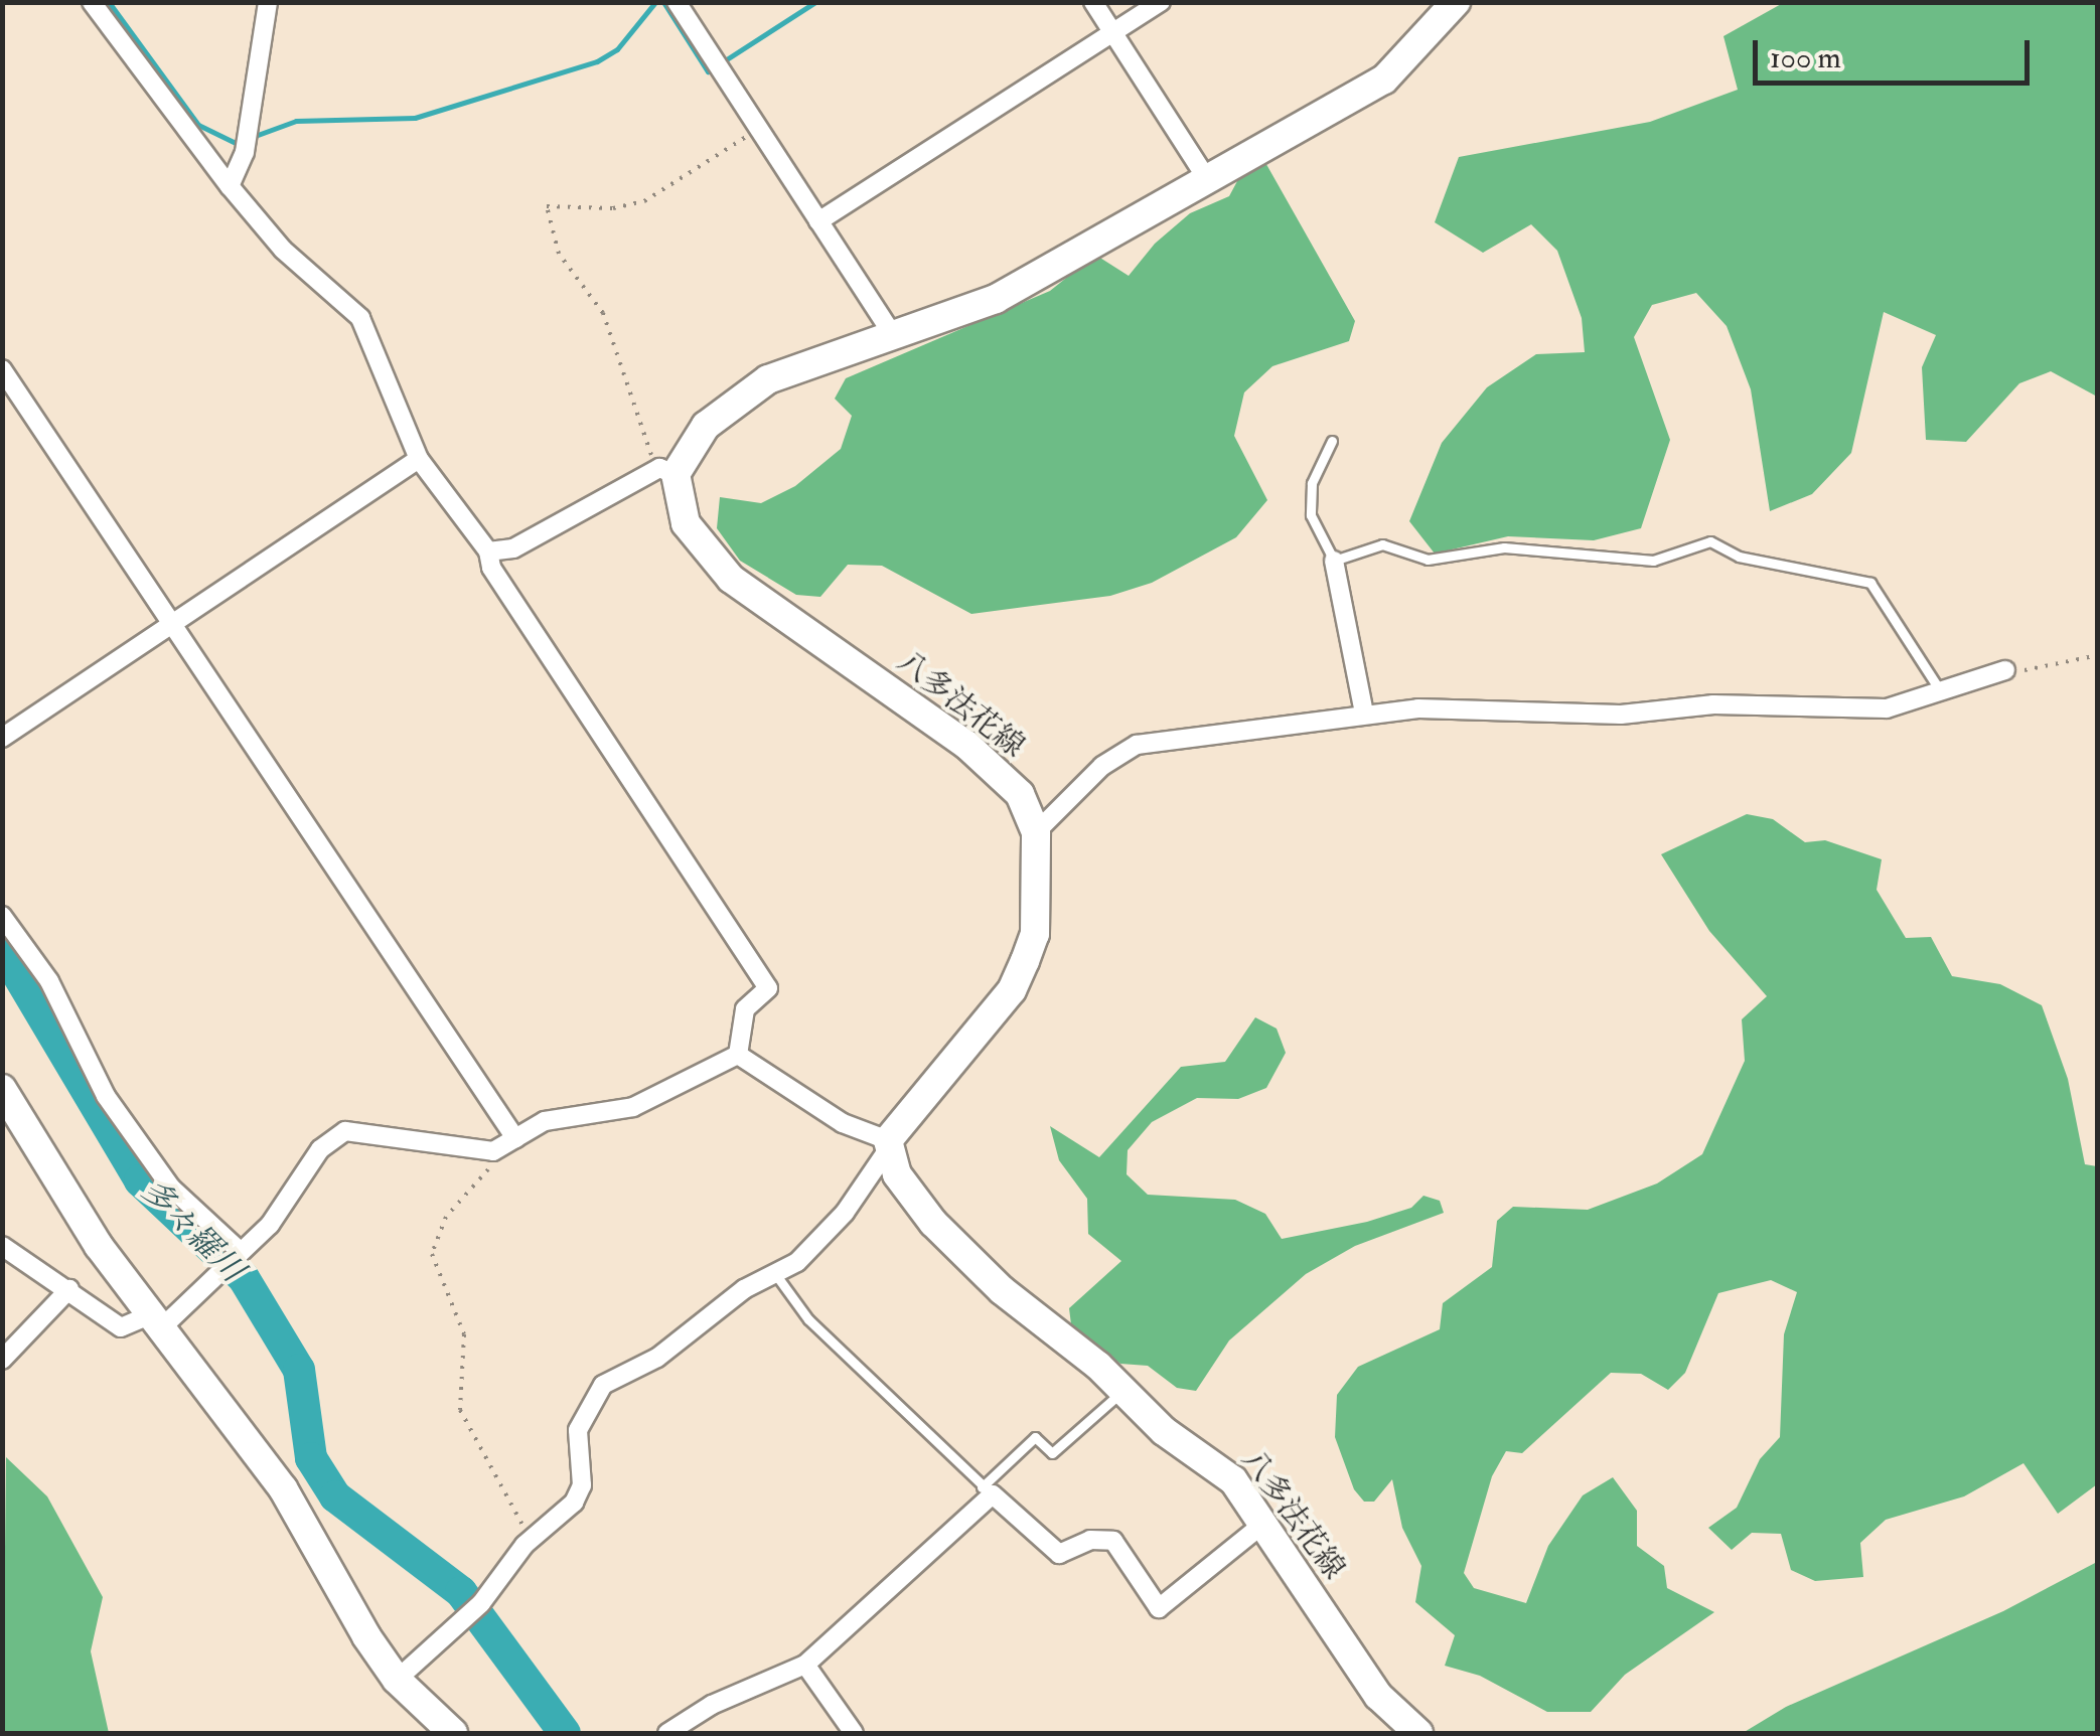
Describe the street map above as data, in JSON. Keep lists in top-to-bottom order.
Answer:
{
  "streets": {
    "main road": ["八多法花線"]
  },
  "water": ["多々羅川"],
  "scale_bar": "100 m"
}
